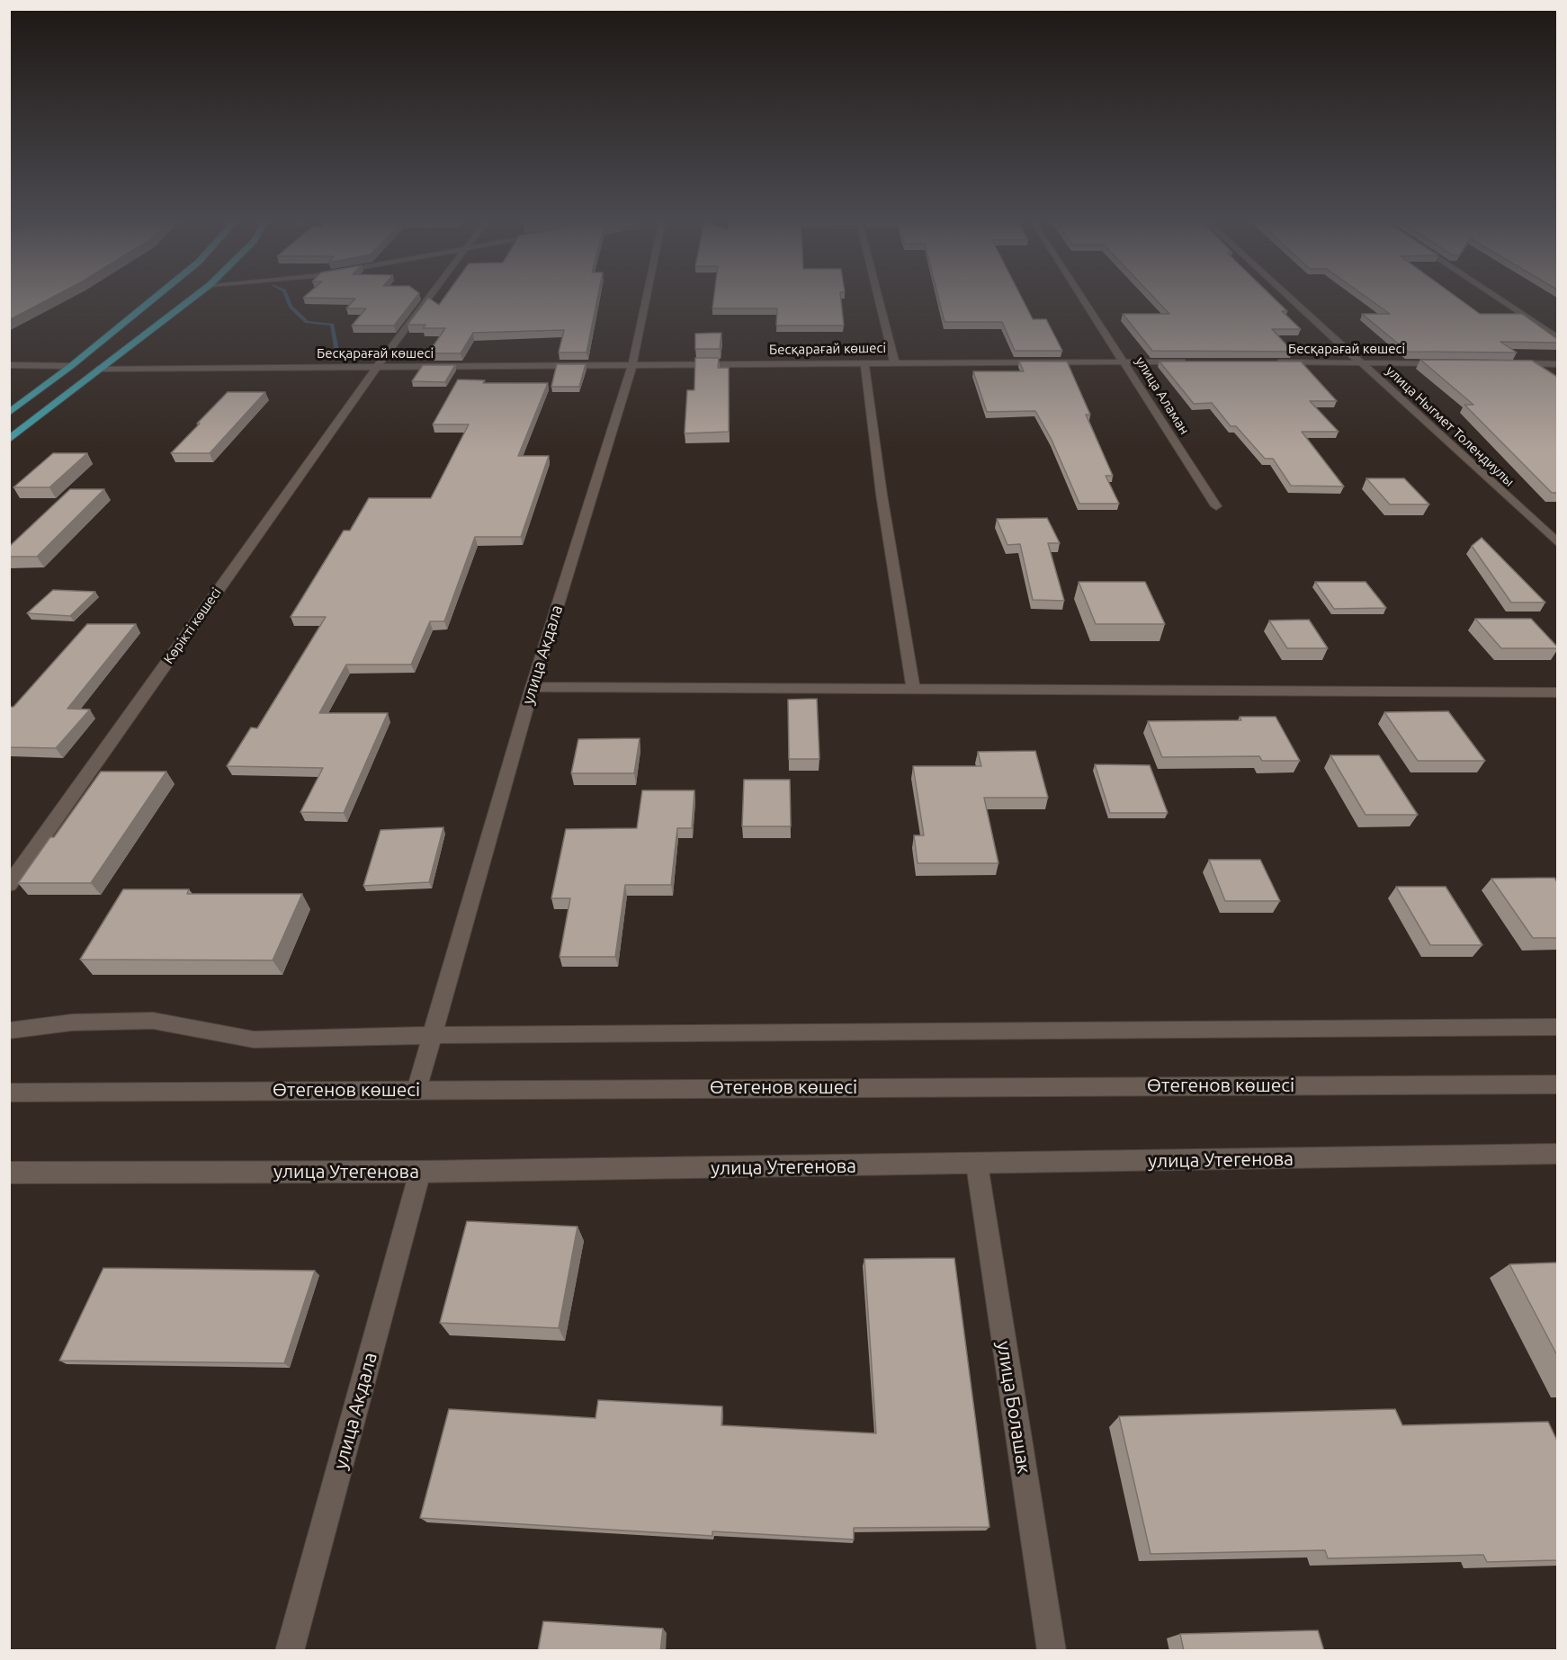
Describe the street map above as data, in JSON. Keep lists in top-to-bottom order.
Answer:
{
  "streets": {
    "street": [
      "Бесқарағай көшесі",
      "улица Аламан",
      "улица Ныгмет Толендиулы",
      "Көрікті көшесі",
      "улица Акдала",
      "Өтегенов көшесі",
      "улица Утегенова",
      "улица Болашак"
    ]
  },
  "crossings": [
    ["Бесқарағай көшесі", "улица Аламан"],
    ["Бесқарағай көшесі", "улица Ныгмет Толендиулы"],
    ["Бесқарағай көшесі", "Көрікті көшесі"],
    ["Бесқарағай көшесі", "улица Акдала"],
    ["улица Акдала", "Өтегенов көшесі"],
    ["улица Акдала", "улица Утегенова"],
    ["улица Утегенова", "улица Болашак"]
  ]
}
